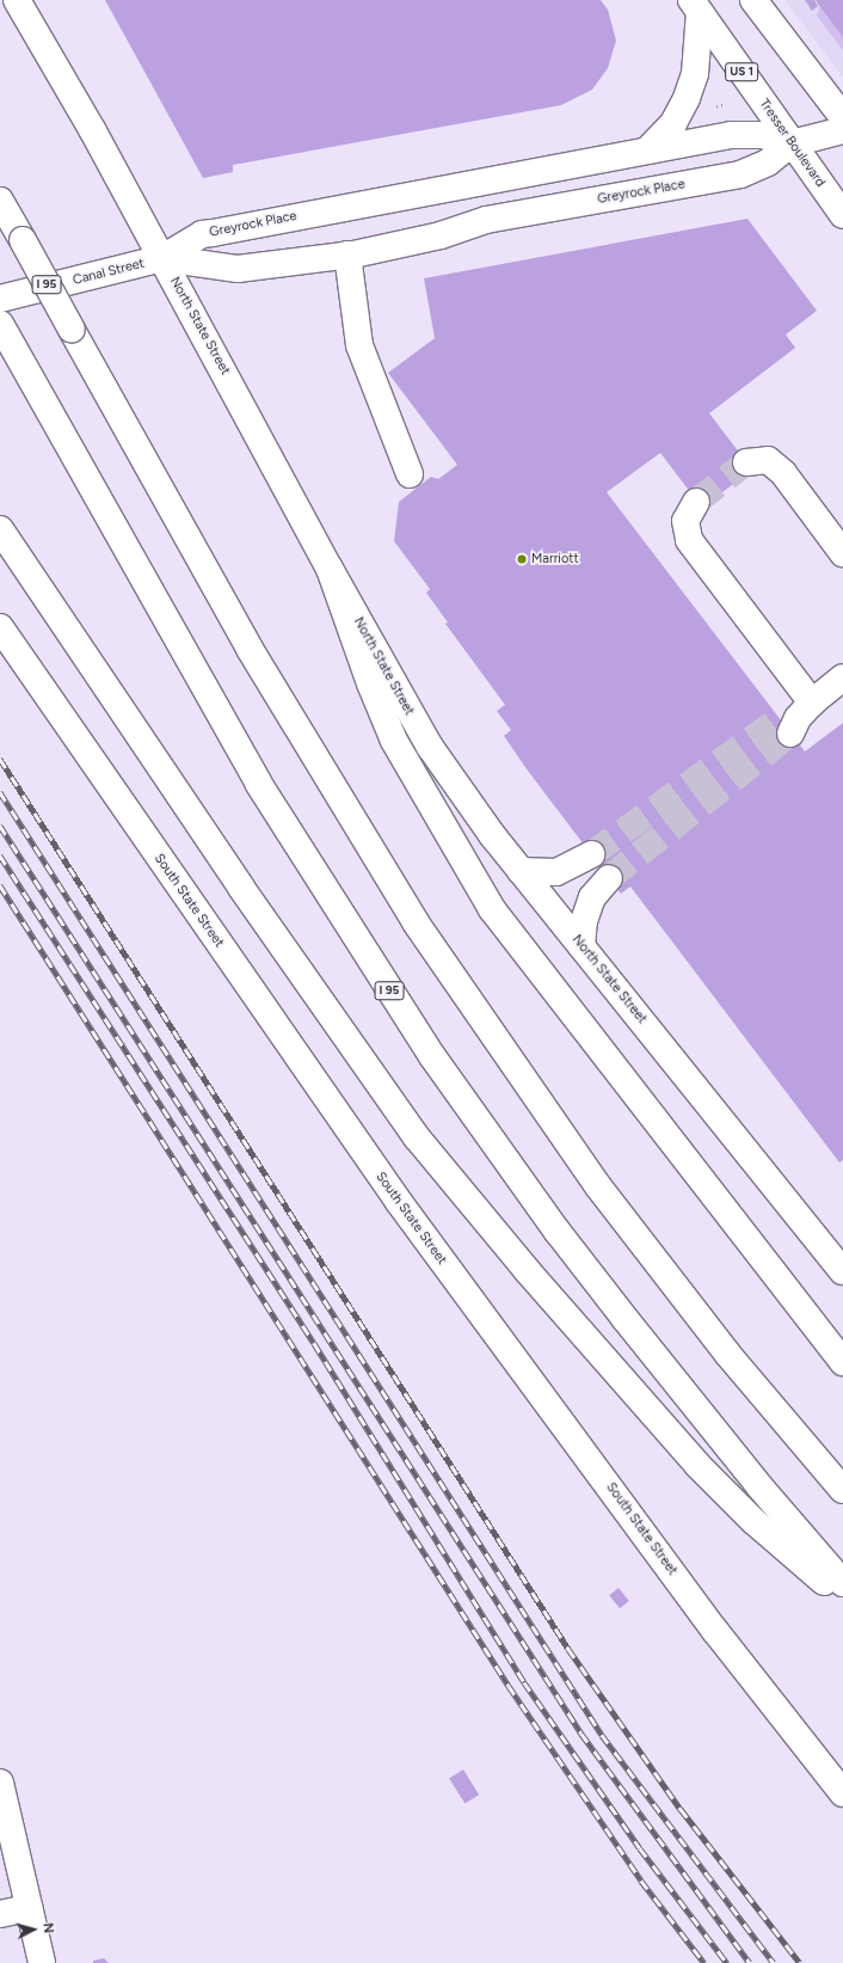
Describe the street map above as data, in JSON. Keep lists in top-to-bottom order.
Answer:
{
  "streets": {
    "main road": [
      "US 1",
      "Tresser Boulevard",
      "Greyrock Place",
      "Canal Street",
      "I 95",
      "North State Street",
      "South State Street"
    ]
  },
  "crossings": [
    ["Tresser Boulevard", "Greyrock Place"],
    ["Greyrock Place", "Canal Street"],
    ["Greyrock Place", "North State Street"],
    ["Canal Street", "North State Street"]
  ],
  "places": ["Marriott"],
  "north": "right"
}
